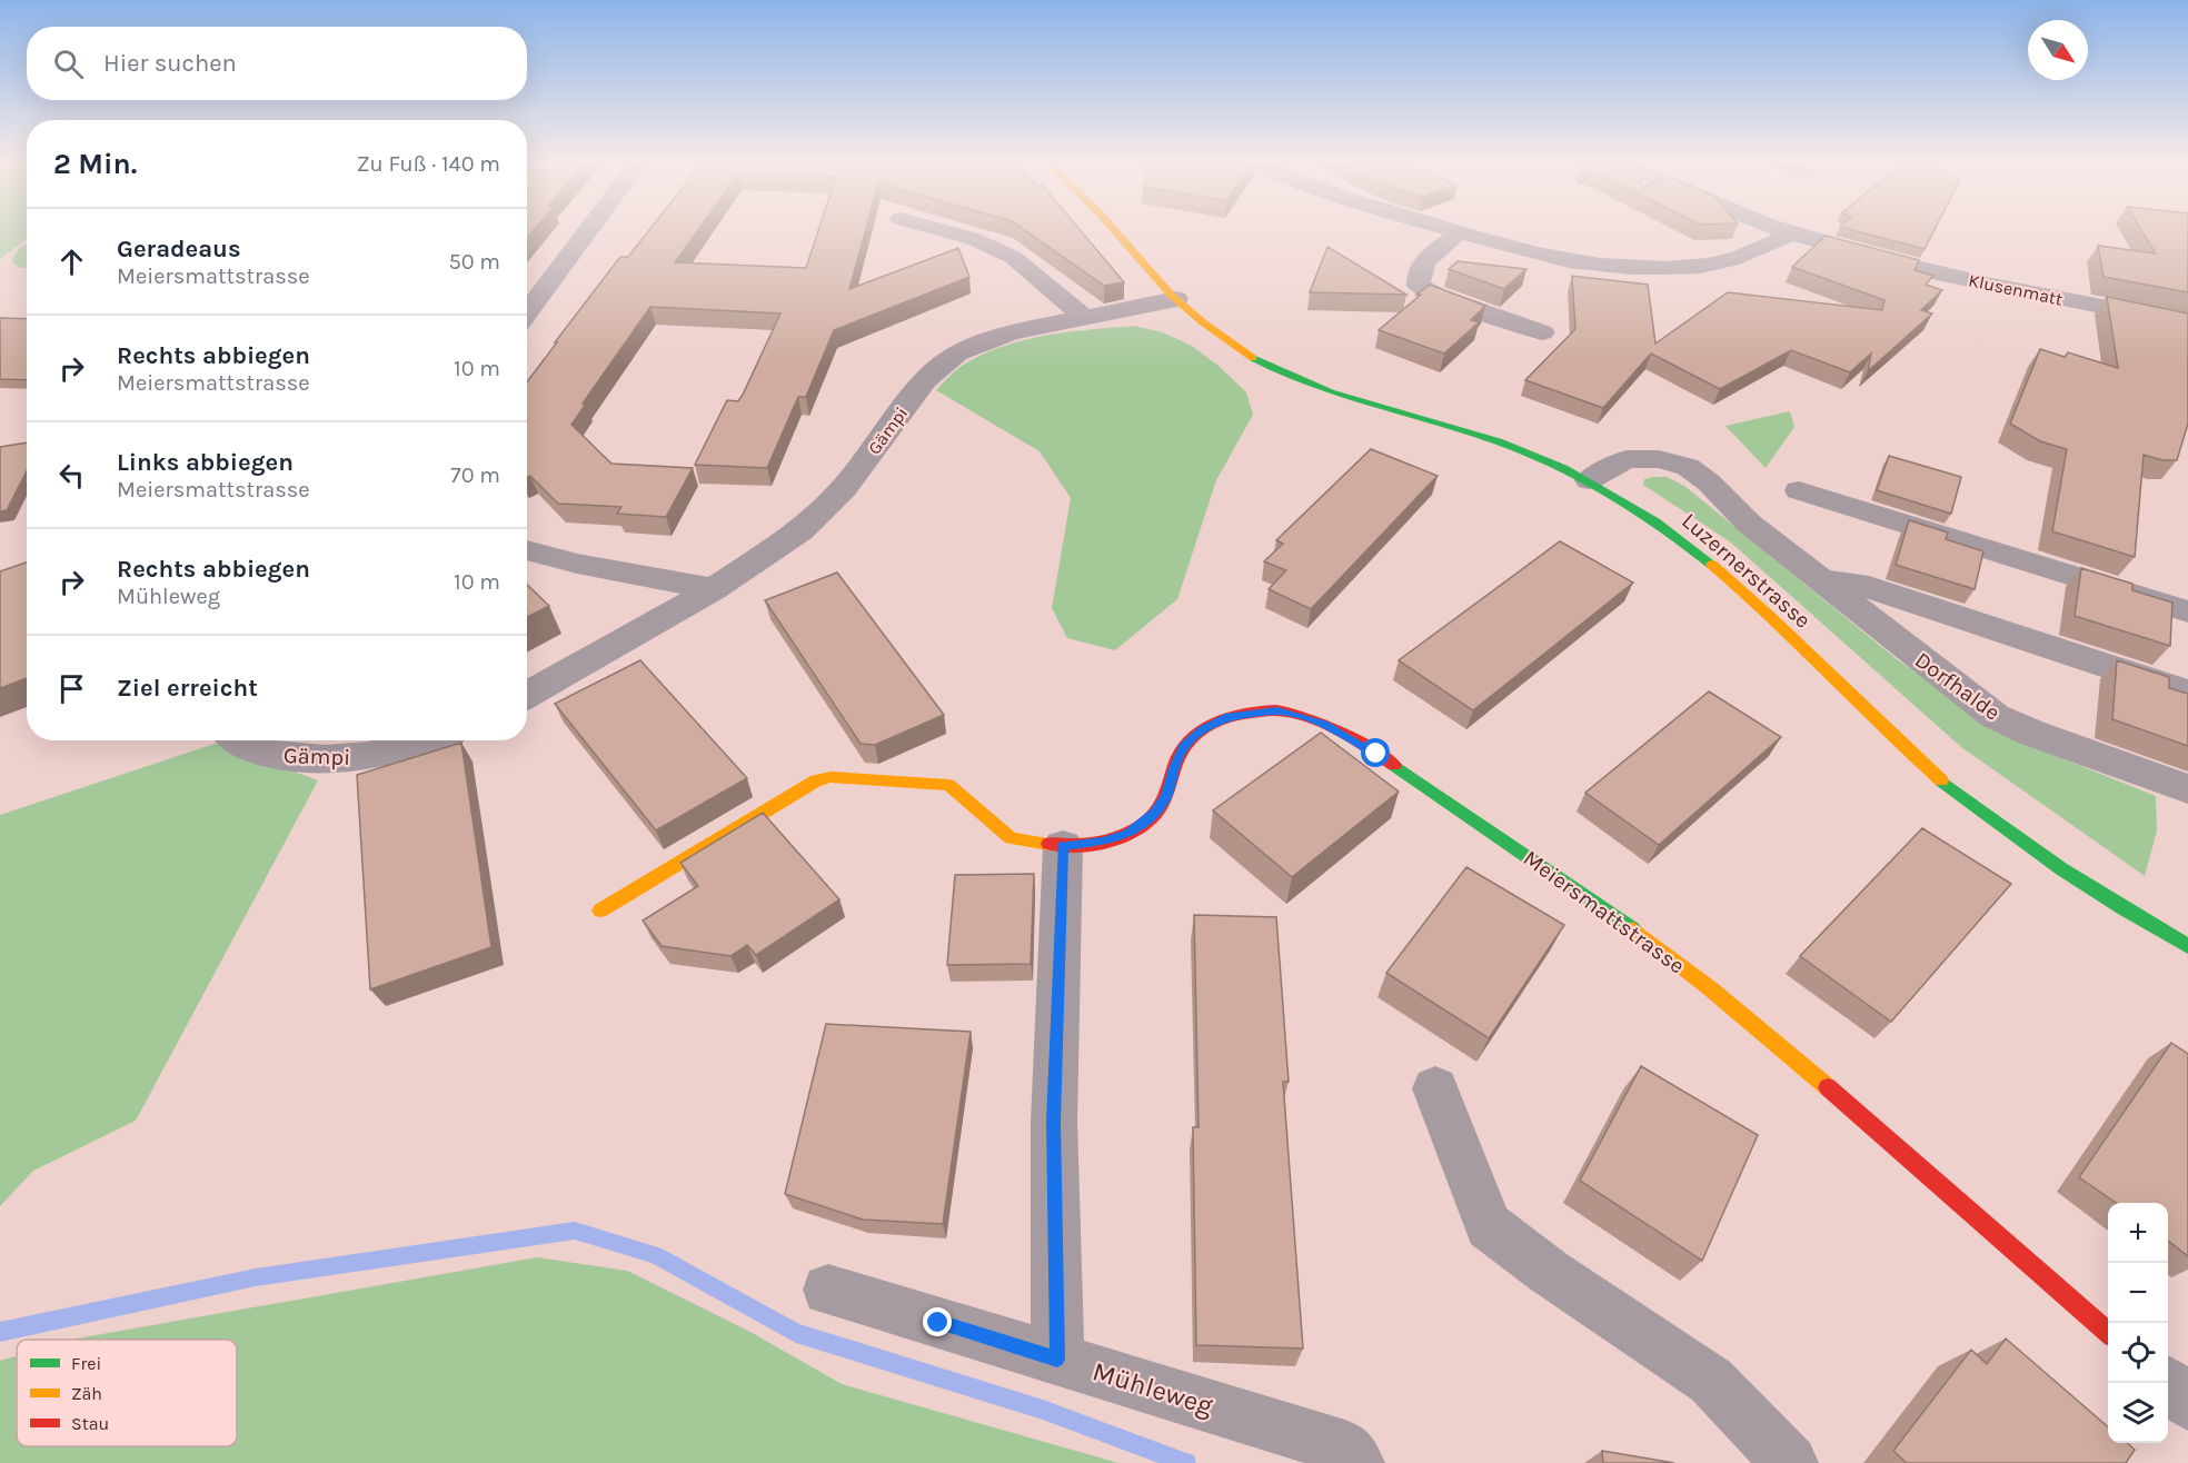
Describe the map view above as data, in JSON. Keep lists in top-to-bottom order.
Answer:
{
  "streets": {
    "main road": ["Luzernerstrasse", "Meiersmattstrasse"],
    "street": [
      "Klusenmatt",
      "Gämpi",
      "Dorfhalde",
      "Mühleweg"
    ]
  },
  "crossings": [
    ["Gämpi", "Luzernerstrasse"],
    ["Luzernerstrasse", "Dorfhalde"]
  ],
  "legend": ["Frei", "Zäh", "Stau"],
  "north": "bottom right",
  "page": {
    "search": "Hier suchen",
    "heading": ["2 Min.", "Zu Fuß · 140 m"],
    "list": [
      ["Geradeaus", "Meiersmattstrasse", "50 m"],
      ["Rechts abbiegen", "Meiersmattstrasse", "10 m"],
      ["Links abbiegen", "Meiersmattstrasse", "70 m"],
      ["Rechts abbiegen", "Mühleweg", "10 m"],
      "Ziel erreicht"
    ],
    "map_buttons": ["+", "−"]
  }
}
